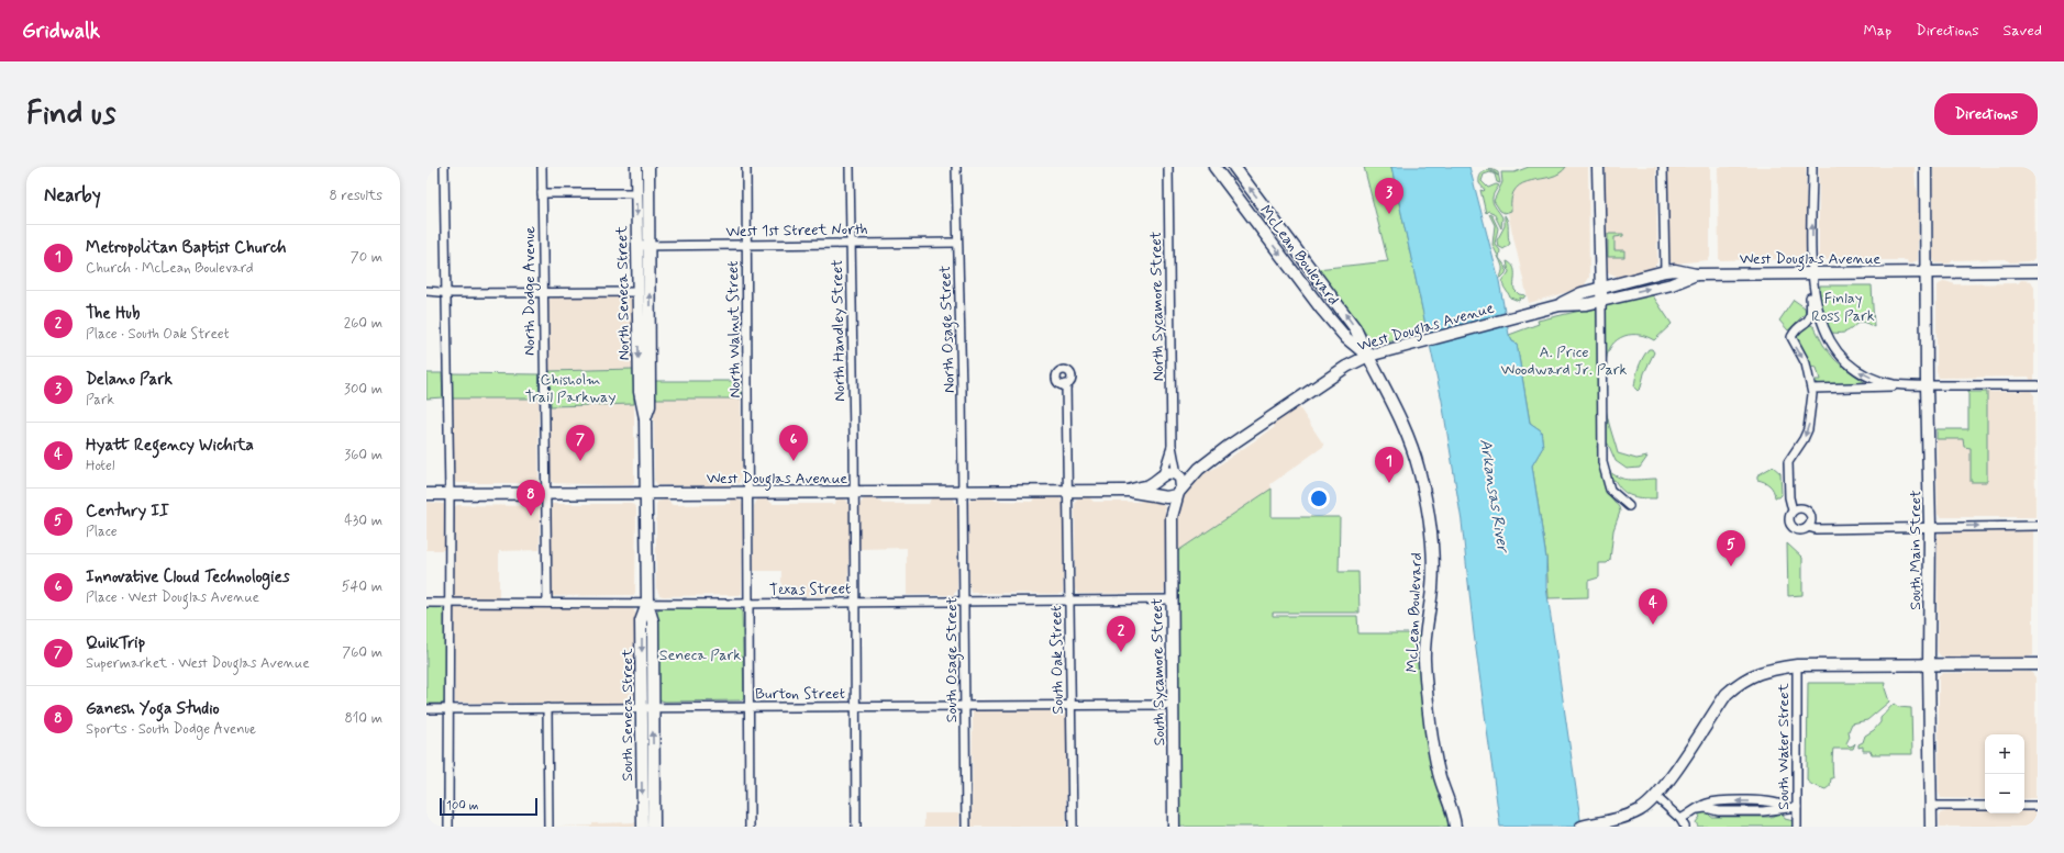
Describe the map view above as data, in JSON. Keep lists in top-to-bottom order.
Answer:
{
  "streets": {
    "main road": [
      "McLean Boulevard",
      "West Douglas Avenue",
      "North Seneca Street",
      "South Main Street",
      "South Sycamore Street",
      "South Seneca Street"
    ],
    "street": [
      "West 1st Street North",
      "North Dodge Avenue",
      "North Sycamore Street",
      "North Walnut Street",
      "North Osage Street",
      "North Handley Street",
      "Texas Street",
      "South Osage Street",
      "South Oak Street",
      "Burton Street",
      "South Water Street"
    ]
  },
  "crossings": [
    ["West 1st Street North", "North Seneca Street"],
    ["West 1st Street North", "North Walnut Street"],
    ["West 1st Street North", "North Osage Street"],
    ["West 1st Street North", "North Handley Street"],
    ["McLean Boulevard", "West Douglas Avenue"],
    ["West Douglas Avenue", "North Dodge Avenue"],
    ["West Douglas Avenue", "North Seneca Street"],
    ["West Douglas Avenue", "North Sycamore Street"],
    ["West Douglas Avenue", "North Walnut Street"],
    ["West Douglas Avenue", "North Osage Street"],
    ["West Douglas Avenue", "North Handley Street"],
    ["West Douglas Avenue", "South Main Street"],
    ["West Douglas Avenue", "South Osage Street"],
    ["West Douglas Avenue", "South Oak Street"],
    ["West Douglas Avenue", "South Sycamore Street"],
    ["West Douglas Avenue", "South Seneca Street"],
    ["North Dodge Avenue", "Texas Street"],
    ["North Seneca Street", "South Seneca Street"],
    ["North Sycamore Street", "South Sycamore Street"],
    ["North Walnut Street", "Texas Street"],
    ["North Walnut Street", "Burton Street"],
    ["North Osage Street", "South Osage Street"],
    ["North Handley Street", "Texas Street"],
    ["North Handley Street", "Burton Street"],
    ["Texas Street", "South Osage Street"],
    ["Texas Street", "South Oak Street"],
    ["Texas Street", "South Sycamore Street"],
    ["Texas Street", "South Seneca Street"],
    ["South Osage Street", "Burton Street"],
    ["South Oak Street", "Burton Street"],
    ["South Sycamore Street", "Burton Street"],
    ["Burton Street", "South Seneca Street"]
  ],
  "water": ["Arkansas River"],
  "parks": [
    "Finlay Ross Park",
    "A. Price Woodward Jr. Park",
    "Chisholm Trail Parkway",
    "Seneca Park"
  ],
  "scale_bar": "100 m",
  "page": {
    "header": "Gridwalk",
    "nav": ["Map", "Directions", "Saved"],
    "buttons": "Directions",
    "title": "Find us",
    "heading": ["Nearby", "8 results"],
    "pins": [
      "3",
      "6",
      "7",
      "1",
      "8",
      "5",
      "4",
      "2"
    ],
    "list": [
      {
        "mark": "1",
        "name": "Metropolitan Baptist Church",
        "note": "Church · McLean Boulevard",
        "value": "70 m"
      },
      {
        "mark": "2",
        "name": "The Hub",
        "note": "Place · South Oak Street",
        "value": "260 m"
      },
      {
        "mark": "3",
        "name": "Delano Park",
        "note": "Park",
        "value": "300 m"
      },
      {
        "mark": "4",
        "name": "Hyatt Regency Wichita",
        "note": "Hotel",
        "value": "360 m"
      },
      {
        "mark": "5",
        "name": "Century II",
        "note": "Place",
        "value": "430 m"
      },
      {
        "mark": "6",
        "name": "Innovative Cloud Technologies",
        "note": "Place · West Douglas Avenue",
        "value": "540 m"
      },
      {
        "mark": "7",
        "name": "QuikTrip",
        "note": "Supermarket · West Douglas Avenue",
        "value": "760 m"
      },
      {
        "mark": "8",
        "name": "Ganesh Yoga Studio",
        "note": "Sports · South Dodge Avenue",
        "value": "810 m"
      }
    ],
    "map_buttons": ["+", "−"],
    "scale": "100 m"
  }
}
